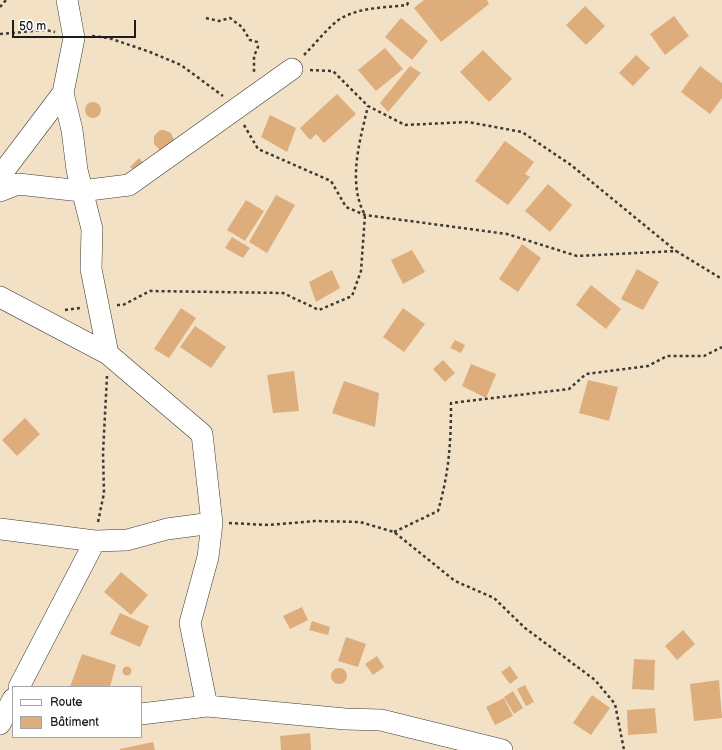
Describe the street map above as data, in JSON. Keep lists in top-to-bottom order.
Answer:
{
  "legend": ["Route", "Bâtiment"],
  "scale_bar": "50 m"
}
